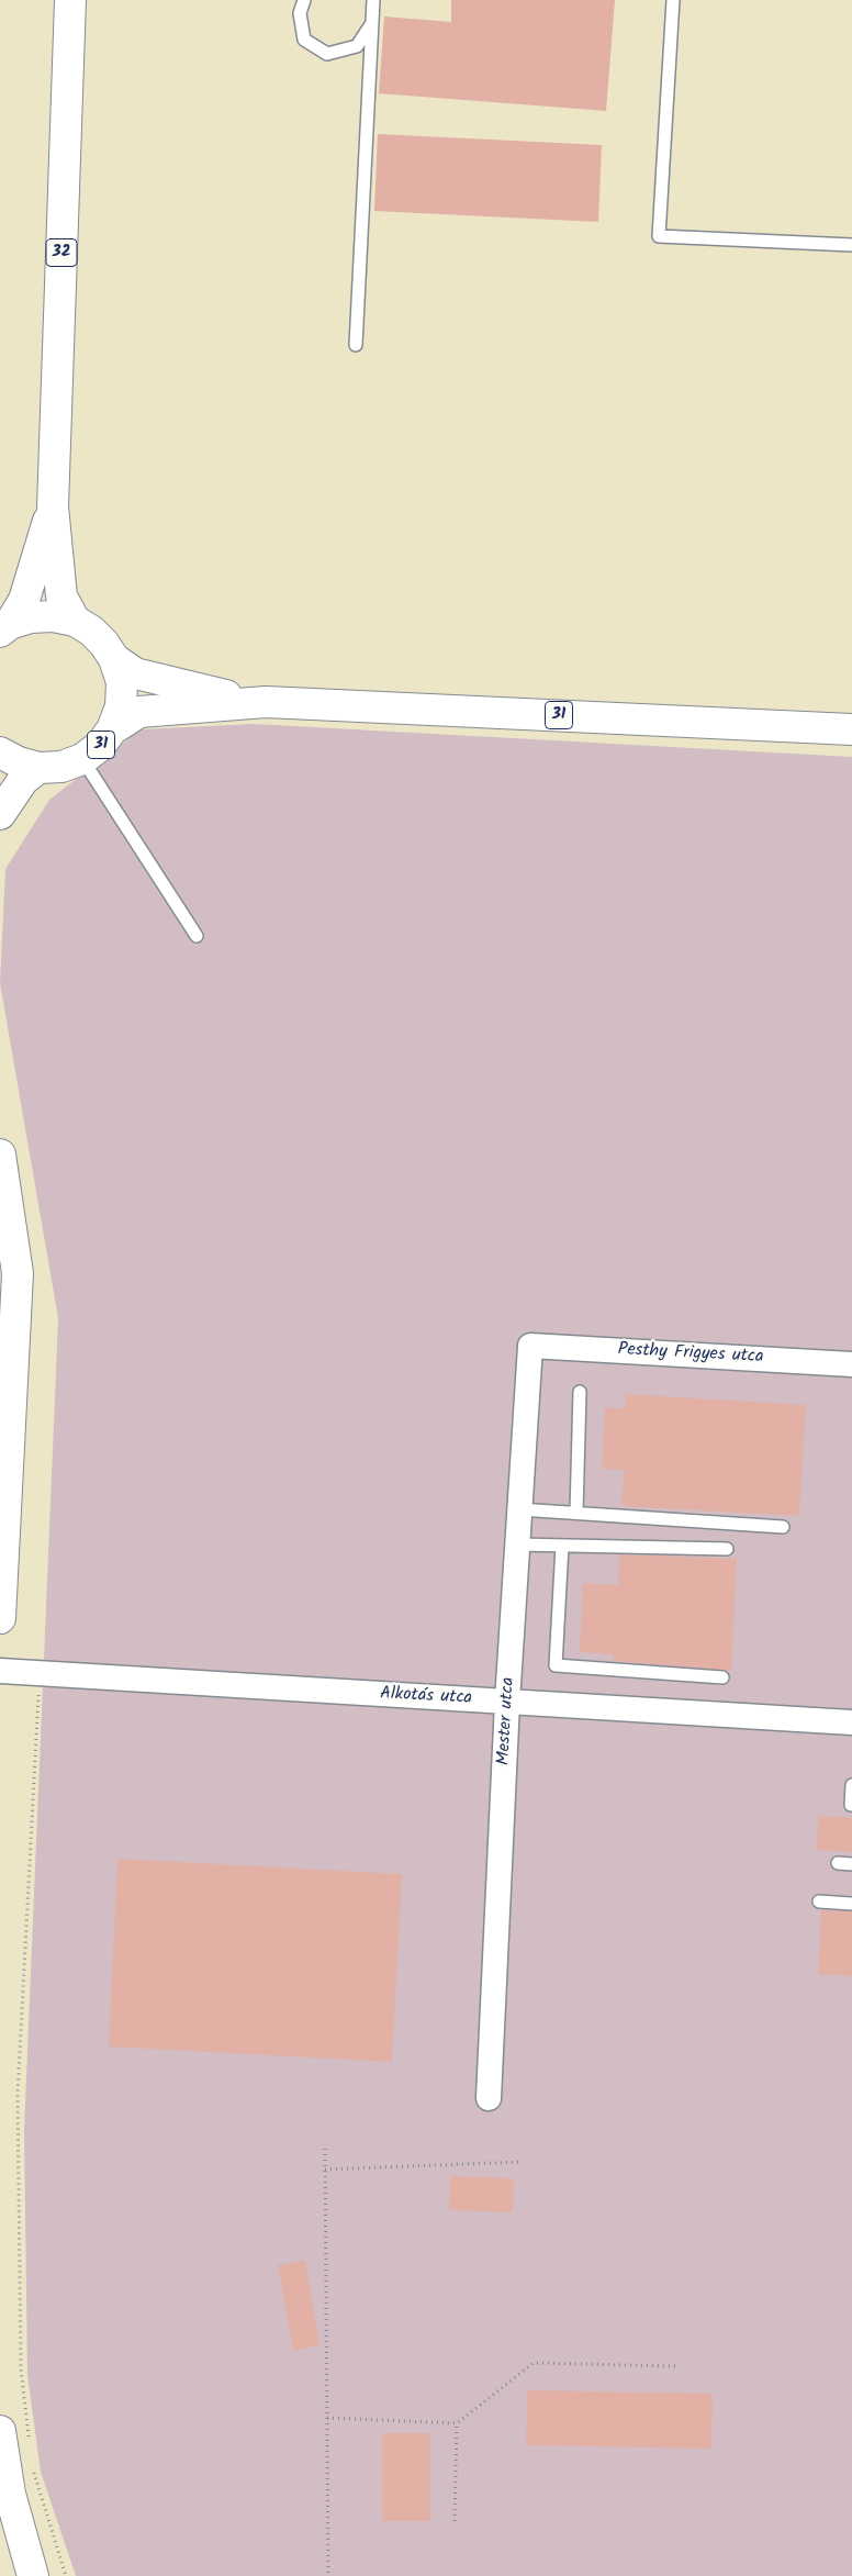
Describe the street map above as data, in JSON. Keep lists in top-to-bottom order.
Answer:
{
  "streets": {
    "main road": ["32", "31"],
    "street": ["Pesthy Frigyes utca", "Alkotás utca", "Mester utca"]
  },
  "crossings": [
    ["32", "31"],
    ["Pesthy Frigyes utca", "Mester utca"],
    ["Alkotás utca", "Mester utca"]
  ]
}
